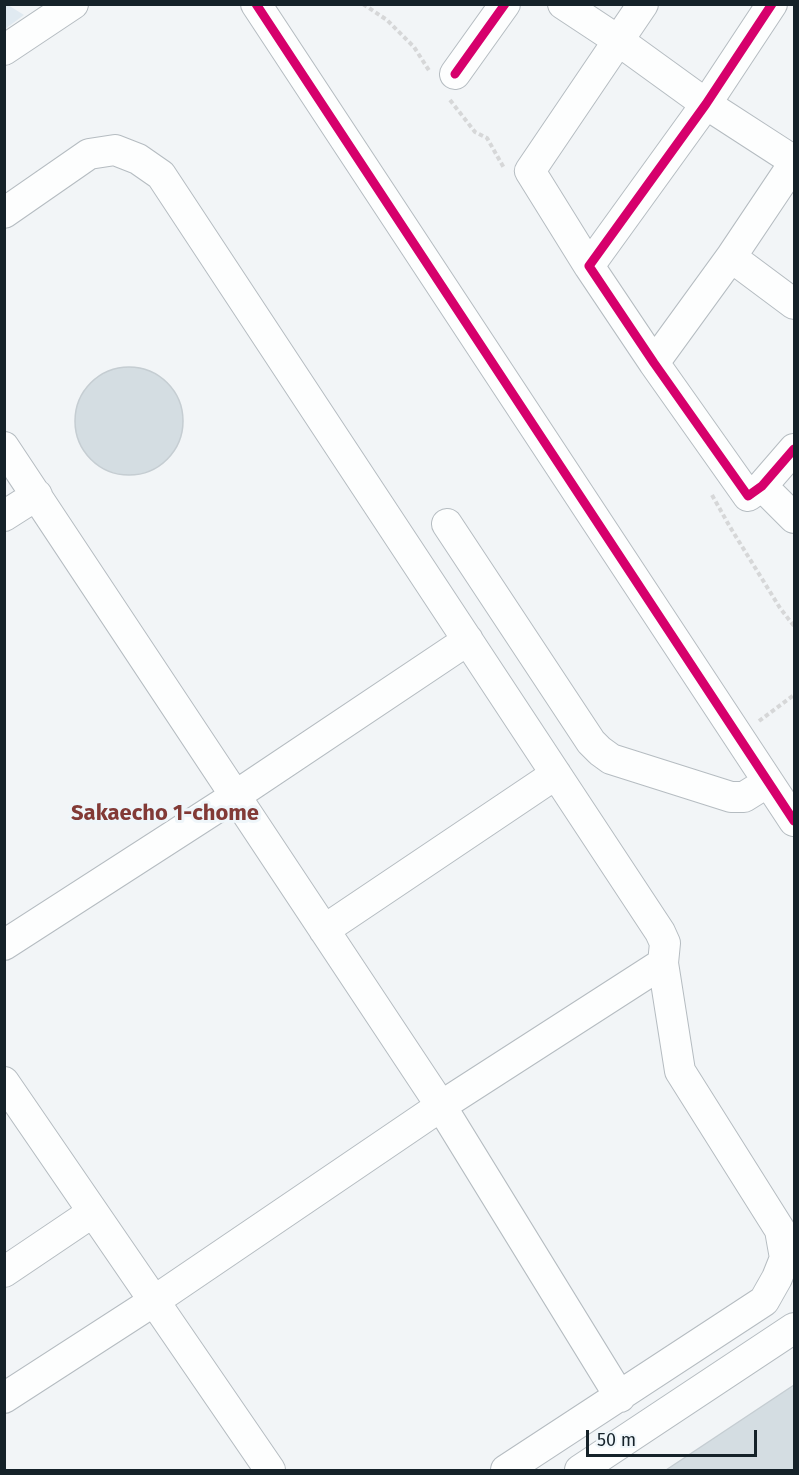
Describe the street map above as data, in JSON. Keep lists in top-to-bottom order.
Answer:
{
  "districts": ["Sakaecho 1-chome"],
  "scale_bar": "50 m"
}
